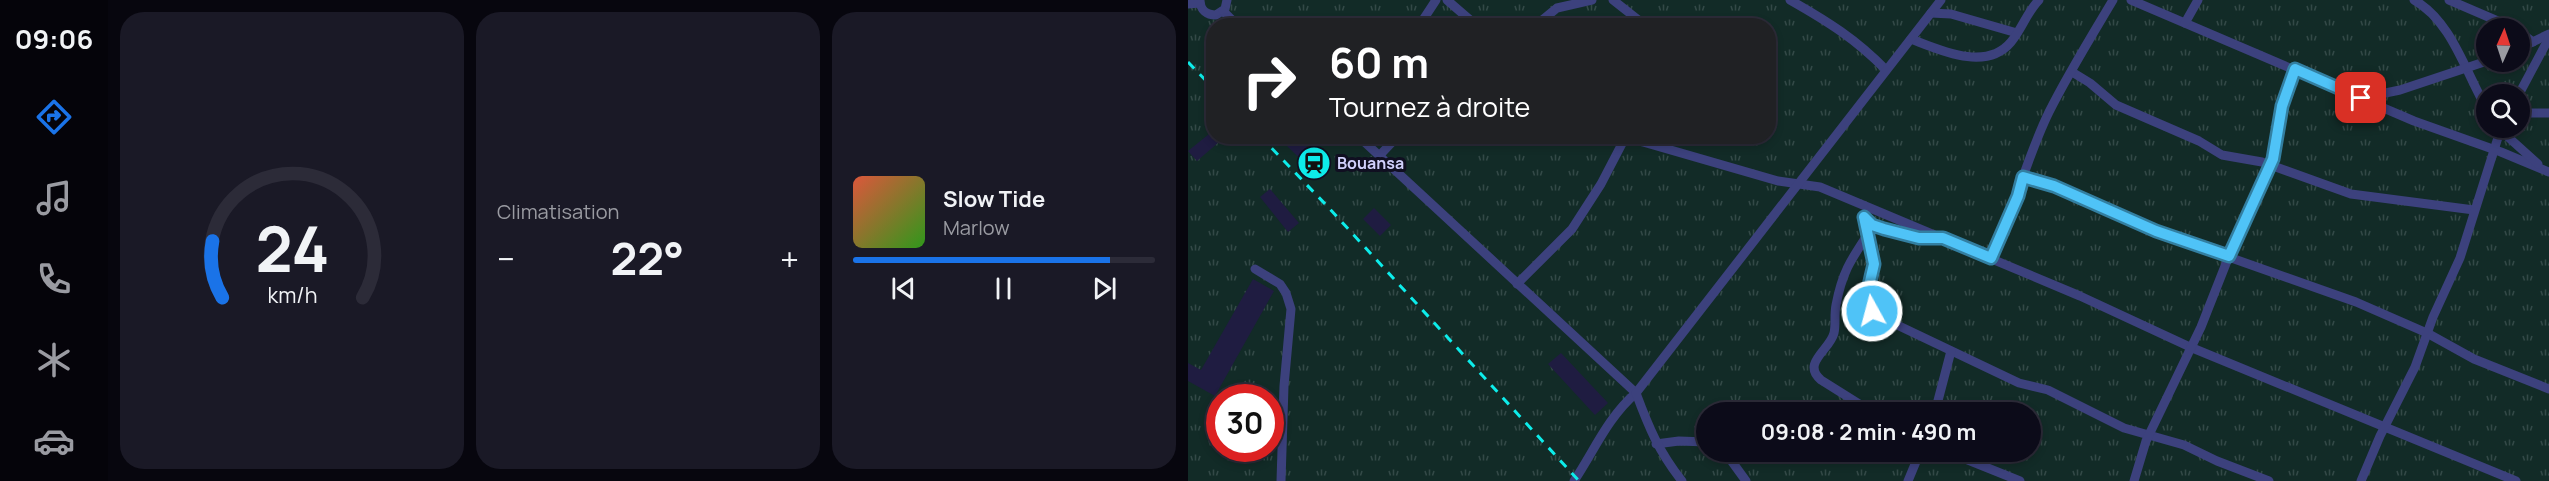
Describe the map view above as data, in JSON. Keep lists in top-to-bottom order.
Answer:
{
  "places": {
    "station": ["Bouansa"]
  },
  "north": "top",
  "page": {
    "tabs": "09:06",
    "tile": "Climatisation",
    "turn": ["60 m", "Tournez à droite"],
    "song": ["Slow Tide", "Marlow"],
    "heat": ["−", "22°", "+"],
    "limit": "30",
    "trip": "09:08 · 2 min · 490 m",
    "gauge": ["24", "km/h"]
  }
}
